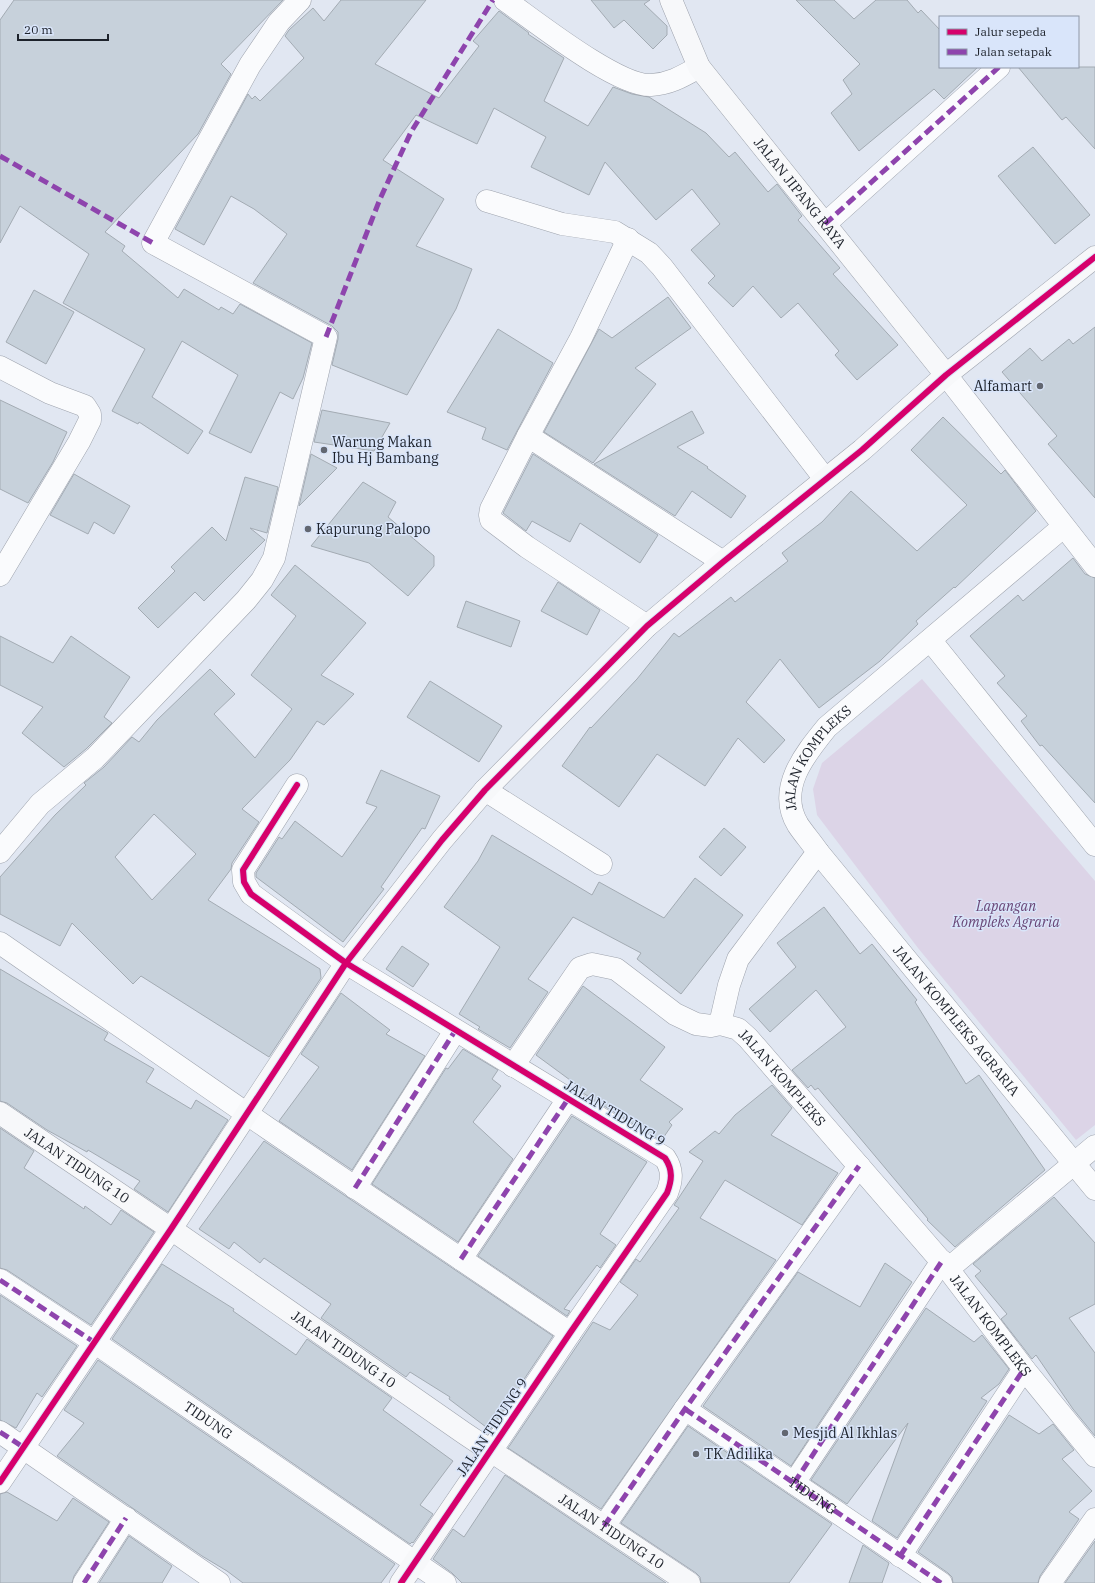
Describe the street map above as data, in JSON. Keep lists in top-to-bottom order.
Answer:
{
  "streets": {
    "street": [
      "JALAN JIPANG RAYA",
      "JALAN KOMPLEKS",
      "JALAN KOMPLEKS AGRARIA",
      "JALAN TIDUNG 9",
      "JALAN TIDUNG 10",
      "TIDUNG"
    ]
  },
  "crossings": [
    ["JALAN KOMPLEKS", "JALAN KOMPLEKS AGRARIA"],
    ["JALAN TIDUNG 9", "JALAN TIDUNG 10"],
    ["JALAN TIDUNG 9", "TIDUNG"]
  ],
  "parks": ["Lapangan Kompleks Agraria"],
  "places": [
    "Alfamart",
    "Warung Makan Ibu Hj Bambang",
    "Kapurung Palopo",
    "Mesjid Al Ikhlas",
    "TK Adilika"
  ],
  "legend": ["Jalur sepeda", "Jalan setapak"],
  "scale_bar": "20 m"
}
